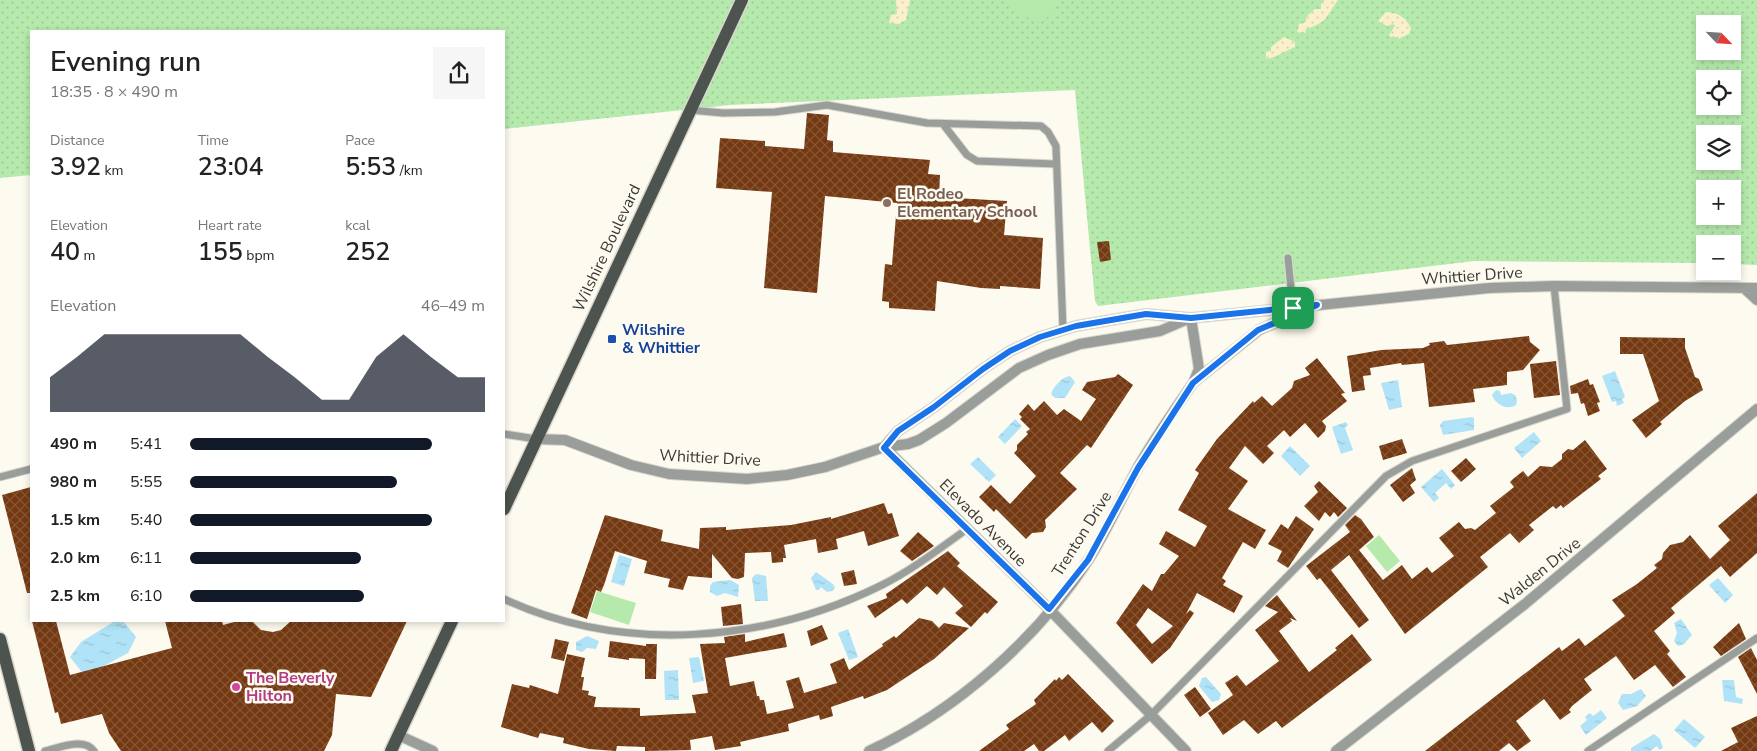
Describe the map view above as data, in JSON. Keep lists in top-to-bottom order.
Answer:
{
  "streets": {
    "main road": ["Wilshire Boulevard"],
    "street": [
      "Whittier Drive",
      "Elevado Avenue",
      "Trenton Drive",
      "Walden Drive"
    ]
  },
  "crossings": [
    ["Wilshire Boulevard", "Whittier Drive"],
    ["Whittier Drive", "Elevado Avenue"],
    ["Whittier Drive", "Trenton Drive"],
    ["Elevado Avenue", "Trenton Drive"]
  ],
  "places": {
    "other": ["El Rodeo Elementary School", "The Beverly Hilton"],
    "transit": ["Wilshire & Whittier"]
  },
  "north": "bottom right",
  "page": {
    "map_buttons": ["+", "−"],
    "heading": ["Evening run", "18:35 · 8 × 490 m"],
    "stats": [
      ["Distance", "3.92 km"],
      ["Time", "23:04"],
      ["Pace", "5:53 /km"],
      ["Elevation", "40 m"],
      ["Heart rate", "155 bpm"],
      ["kcal", "252"]
    ],
    "chart": ["Elevation", "46–49 m"],
    "list": [
      {
        "name": "490 m",
        "note": "5:41"
      },
      {
        "name": "980 m",
        "note": "5:55"
      },
      {
        "name": "1.5 km",
        "note": "5:40"
      },
      {
        "name": "2.0 km",
        "note": "6:11"
      },
      {
        "name": "2.5 km",
        "note": "6:10"
      }
    ]
  }
}
